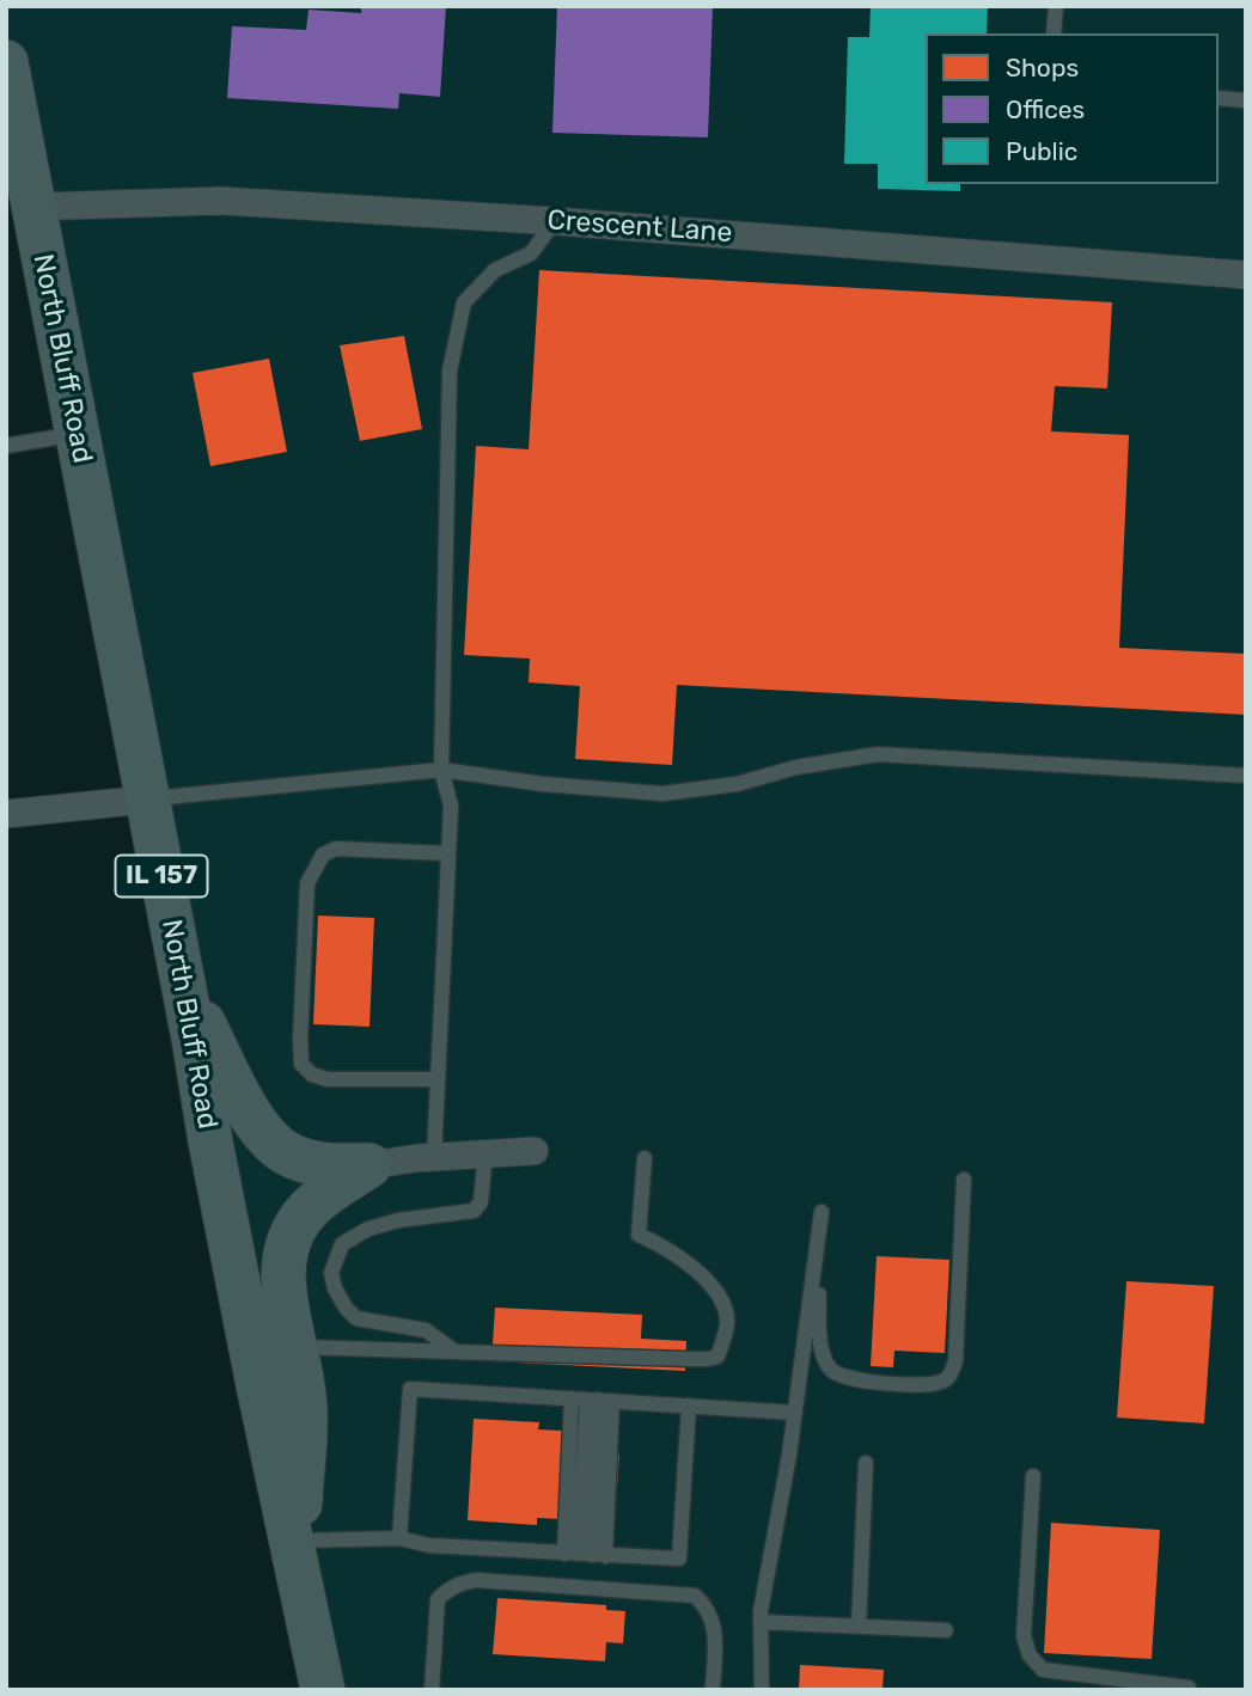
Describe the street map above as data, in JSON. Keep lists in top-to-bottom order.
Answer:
{
  "streets": {
    "main road": ["North Bluff Road", "IL 157"],
    "street": ["Crescent Lane"]
  },
  "crossings": [
    ["Crescent Lane", "North Bluff Road"]
  ],
  "legend": ["Shops", "Offices", "Public"]
}
